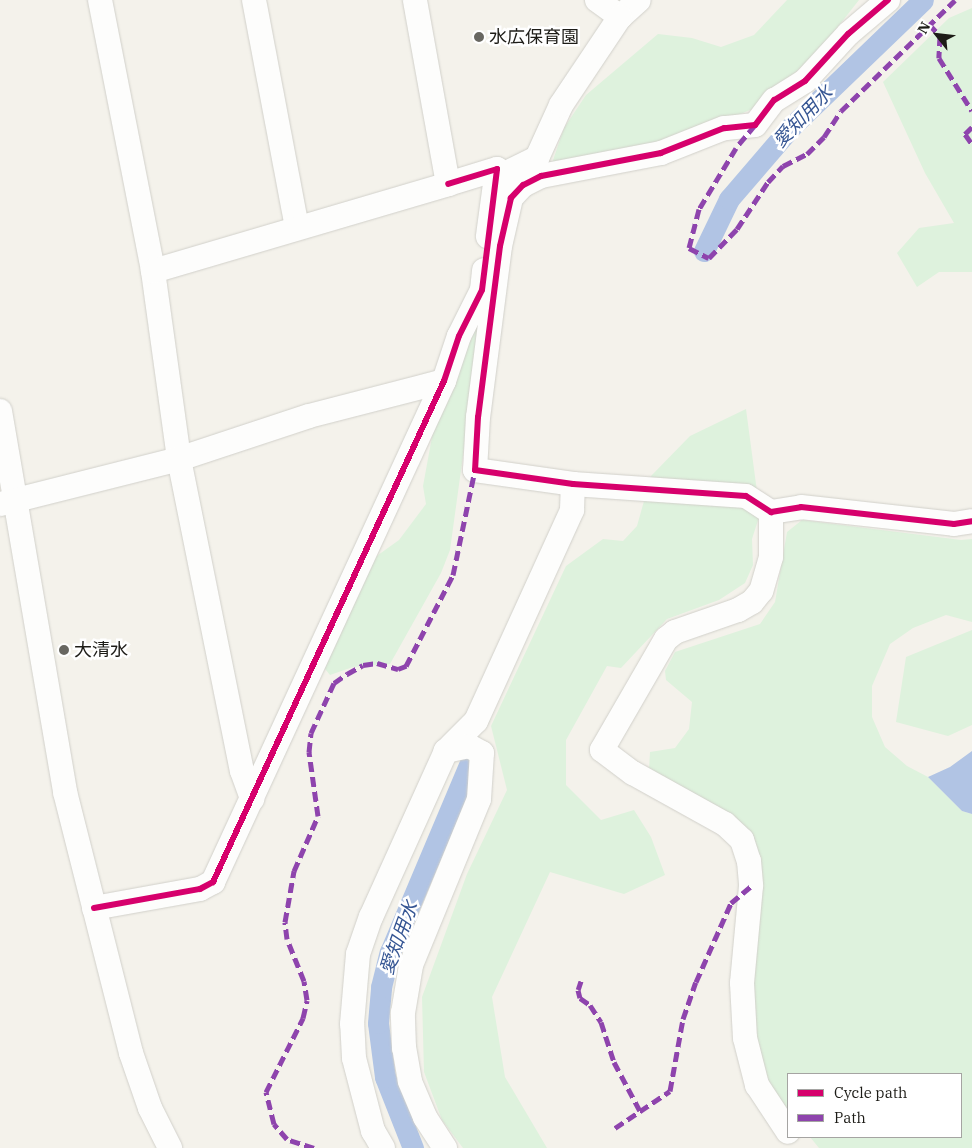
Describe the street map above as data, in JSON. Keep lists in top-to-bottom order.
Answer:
{
  "water": ["愛知用水"],
  "places": ["水広保育園", "大清水"],
  "legend": ["Cycle path", "Path"],
  "north": "top left"
}
